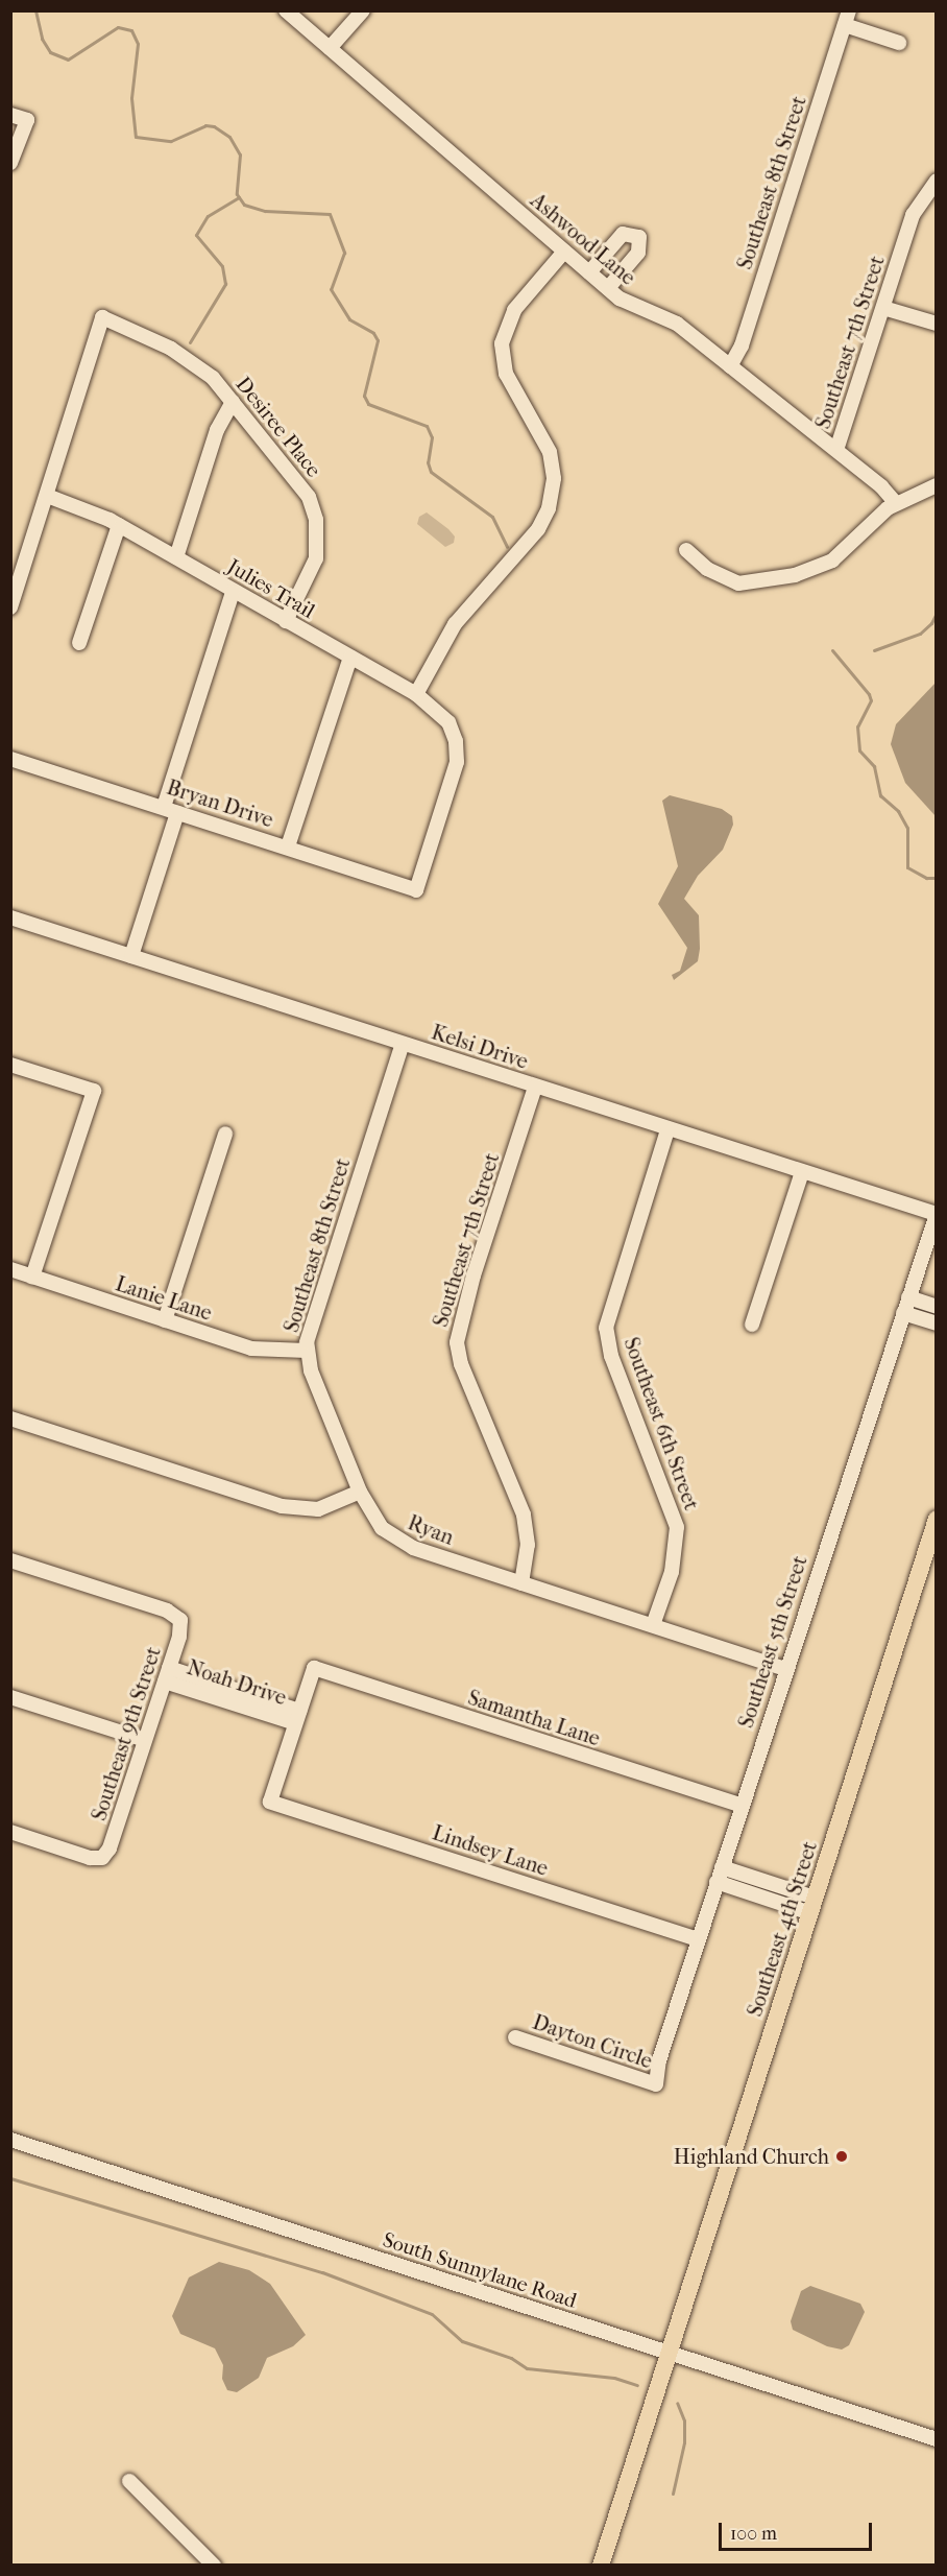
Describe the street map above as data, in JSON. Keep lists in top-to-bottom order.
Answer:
{
  "streets": {
    "main road": ["Southeast 4th Street"],
    "street": [
      "Southeast 8th Street",
      "Ashwood Lane",
      "Southeast 7th Street",
      "Desiree Place",
      "Julies Trail",
      "Bryan Drive",
      "Kelsi Drive",
      "Lanie Lane",
      "Southeast 6th Street",
      "Ryan",
      "Southeast 5th Street",
      "Noah Drive",
      "Samantha Lane",
      "Southeast 9th Street",
      "Lindsey Lane",
      "Dayton Circle",
      "South Sunnylane Road"
    ]
  },
  "crossings": [
    ["Southeast 8th Street", "Ashwood Lane"],
    ["Southeast 8th Street", "Kelsi Drive"],
    ["Southeast 8th Street", "Lanie Lane"],
    ["Southeast 8th Street", "Ryan"],
    ["Ashwood Lane", "Southeast 7th Street"],
    ["Southeast 7th Street", "Kelsi Drive"],
    ["Southeast 7th Street", "Ryan"],
    ["Desiree Place", "Julies Trail"],
    ["Julies Trail", "Bryan Drive"],
    ["Kelsi Drive", "Southeast 6th Street"],
    ["Kelsi Drive", "Southeast 5th Street"],
    ["Southeast 6th Street", "Ryan"],
    ["Ryan", "Southeast 5th Street"],
    ["Southeast 5th Street", "Samantha Lane"],
    ["Southeast 5th Street", "Lindsey Lane"],
    ["Southeast 5th Street", "Dayton Circle"],
    ["Noah Drive", "Samantha Lane"],
    ["Noah Drive", "Southeast 9th Street"],
    ["Noah Drive", "Lindsey Lane"],
    ["Samantha Lane", "Lindsey Lane"],
    ["Southeast 4th Street", "South Sunnylane Road"]
  ],
  "places": ["Highland Church"],
  "scale_bar": "100 m"
}
